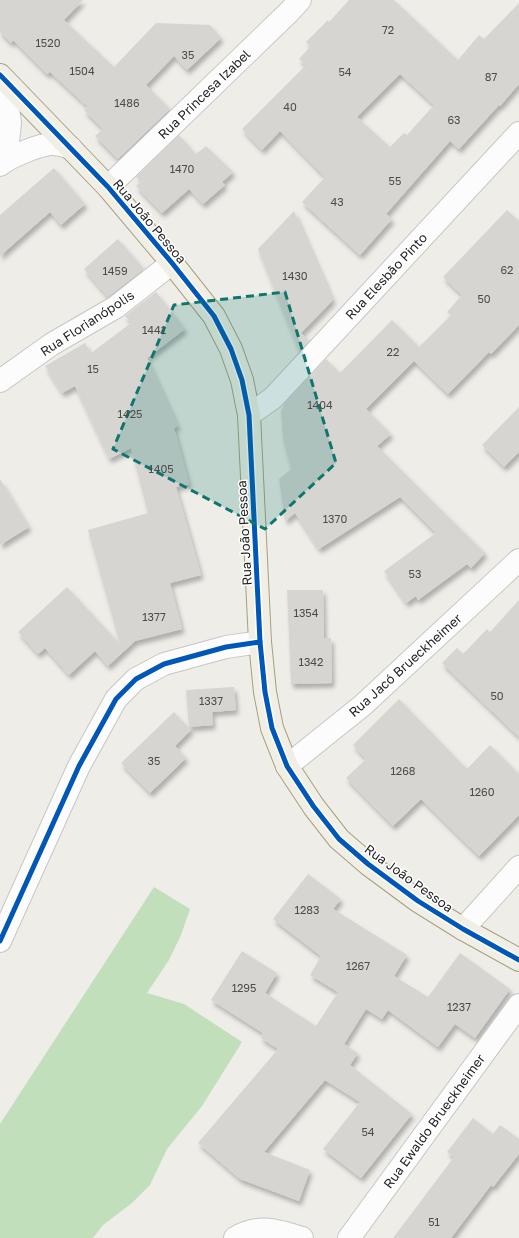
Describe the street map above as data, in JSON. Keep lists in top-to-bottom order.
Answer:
{
  "streets": {
    "main road": ["Rua João Pessoa"],
    "street": [
      "Rua Princesa Izabel",
      "Rua Elesbão Pinto",
      "Rua Florianópolis",
      "Rua Jacó Brueckheimer",
      "Rua Ewaldo Brueckheimer"
    ]
  },
  "crossings": [
    ["Rua Princesa Izabel", "Rua João Pessoa"],
    ["Rua João Pessoa", "Rua Elesbão Pinto"],
    ["Rua João Pessoa", "Rua Florianópolis"],
    ["Rua João Pessoa", "Rua Jacó Brueckheimer"]
  ],
  "house_numbers": [
    "72",
    "1520",
    "35",
    "1504",
    "54",
    "87",
    "1486",
    "40",
    "63",
    "1470",
    "55",
    "43",
    "62",
    "1459",
    "1430",
    "50",
    "1441",
    "22",
    "15",
    "1404",
    "1425",
    "1405",
    "1370",
    "53",
    "1354",
    "1377",
    "1342",
    "50",
    "1337",
    "35",
    "1268",
    "1260",
    "1283",
    "1267",
    "1295",
    "1237",
    "54",
    "51"
  ]
}
